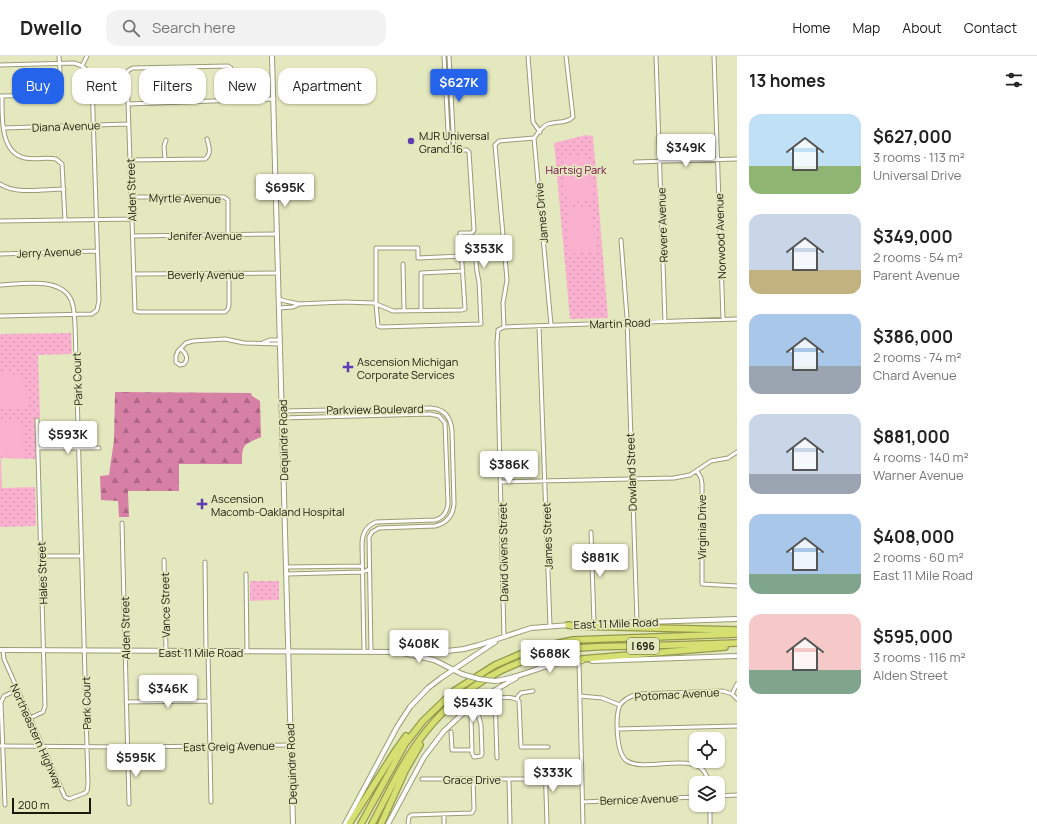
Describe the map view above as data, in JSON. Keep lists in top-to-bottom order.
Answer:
{
  "streets": {
    "highway": ["I 696"],
    "main road": ["Dequindre Road", "East 11 Mile Road"],
    "street": [
      "Diana Avenue",
      "Alden Street",
      "Myrtle Avenue",
      "James Drive",
      "Revere Avenue",
      "Jenifer Avenue",
      "Norwood Avenue",
      "Jerry Avenue",
      "Beverly Avenue",
      "Martin Road",
      "Park Court",
      "Parkview Boulevard",
      "Dowland Street",
      "Virginia Drive",
      "James Street",
      "David Givens Street",
      "Hales Street",
      "Vance Street",
      "Potomac Avenue",
      "Northeastern Highway",
      "East Greig Avenue",
      "Grace Drive",
      "Bernice Avenue"
    ]
  },
  "crossings": [
    ["Diana Avenue", "Alden Street"],
    ["Alden Street", "Myrtle Avenue"],
    ["Alden Street", "Jenifer Avenue"],
    ["Alden Street", "Beverly Avenue"],
    ["Alden Street", "East 11 Mile Road"],
    ["Alden Street", "East Greig Avenue"],
    ["Myrtle Avenue", "Jenifer Avenue"],
    ["James Drive", "Martin Road"],
    ["Revere Avenue", "Martin Road"],
    ["Jenifer Avenue", "Dequindre Road"],
    ["Norwood Avenue", "Martin Road"],
    ["Beverly Avenue", "Dequindre Road"],
    ["Martin Road", "Dowland Street"],
    ["Martin Road", "James Street"],
    ["Martin Road", "David Givens Street"],
    ["Park Court", "East 11 Mile Road"],
    ["Park Court", "Northeastern Highway"],
    ["Park Court", "East Greig Avenue"],
    ["Parkview Boulevard", "Dequindre Road"],
    ["Parkview Boulevard", "East 11 Mile Road"],
    ["Dequindre Road", "East 11 Mile Road"],
    ["Dequindre Road", "East Greig Avenue"],
    ["Dowland Street", "East 11 Mile Road"],
    ["James Street", "East 11 Mile Road"],
    ["David Givens Street", "East 11 Mile Road"],
    ["Hales Street", "East 11 Mile Road"],
    ["Hales Street", "Northeastern Highway"],
    ["Vance Street", "East 11 Mile Road"],
    ["East 11 Mile Road", "Northeastern Highway"],
    ["Northeastern Highway", "East Greig Avenue"]
  ],
  "parks": ["Hartsig Park"],
  "places": {
    "other": ["MJR Universal Grand 16"],
    "health": ["Ascension Michigan Corporate Services", "Ascension Macomb-Oakland Hospital"]
  },
  "scale_bar": "200 m",
  "page": {
    "header": "Dwello",
    "search": "Search here",
    "nav": [
      "Home",
      "Map",
      "About",
      "Contact"
    ],
    "heading": "13 homes",
    "chip": [
      "Buy",
      "Rent",
      "Filters",
      "New",
      "Apartment"
    ],
    "price": [
      "$627K",
      "$349K",
      "$695K",
      "$353K",
      "$593K",
      "$386K",
      "$881K",
      "$408K",
      "$688K",
      "$346K",
      "$543K",
      "$595K",
      "$333K"
    ],
    "list": [
      {
        "name": "$627,000",
        "note": "3 rooms · 113 m² · Universal Drive"
      },
      {
        "name": "$349,000",
        "note": "2 rooms · 54 m² · Parent Avenue"
      },
      {
        "name": "$386,000",
        "note": "2 rooms · 74 m² · Chard Avenue"
      },
      {
        "name": "$881,000",
        "note": "4 rooms · 140 m² · Warner Avenue"
      },
      {
        "name": "$408,000",
        "note": "2 rooms · 60 m² · East 11 Mile Road"
      },
      {
        "name": "$595,000",
        "note": "3 rooms · 116 m² · Alden Street"
      }
    ],
    "scale": "200 m"
  }
}
